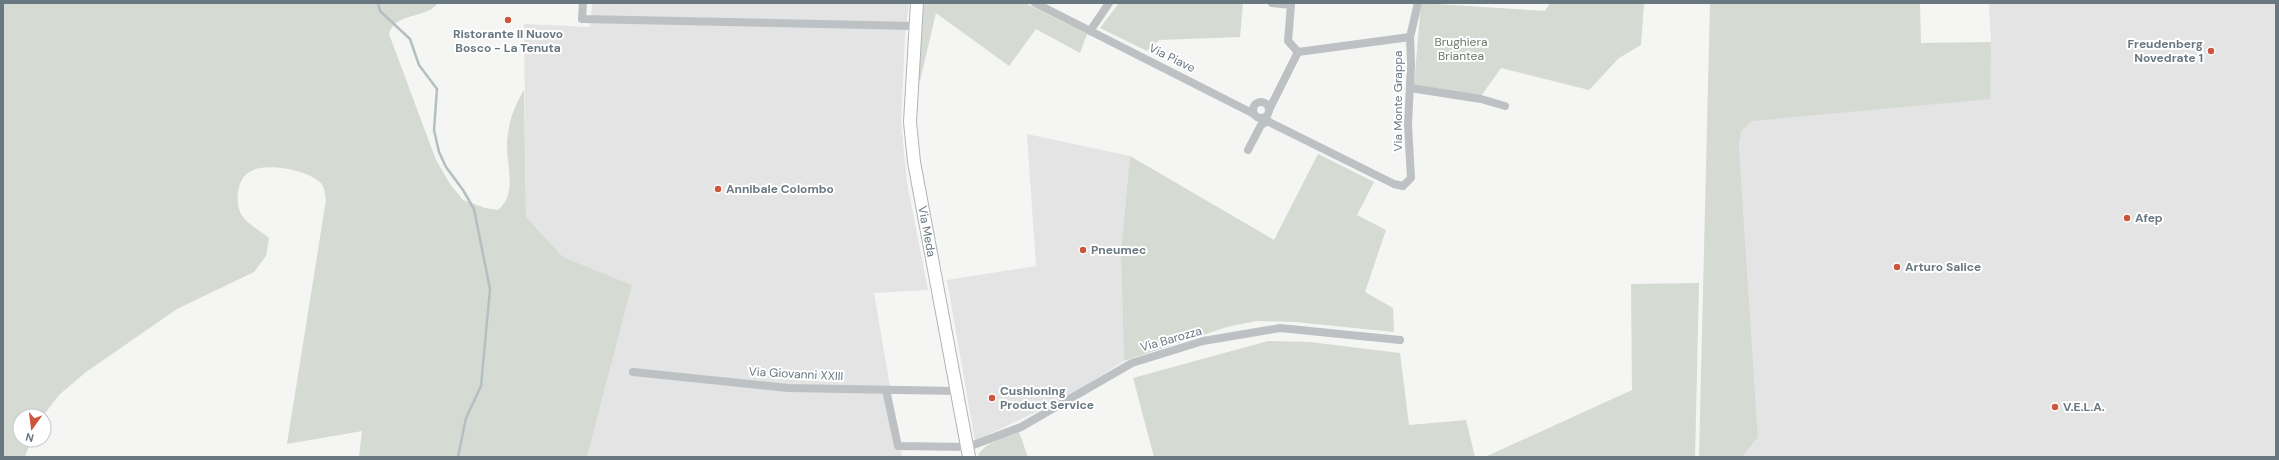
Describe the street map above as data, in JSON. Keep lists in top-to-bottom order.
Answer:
{
  "streets": {
    "street": [
      "Via Piave",
      "Via Monte Grappa",
      "Via Meda",
      "Via Barozza",
      "Via Giovanni XXIII"
    ]
  },
  "crossings": [
    ["Via Piave", "Via Monte Grappa"],
    ["Via Meda", "Via Barozza"],
    ["Via Meda", "Via Giovanni XXIII"]
  ],
  "parks": ["Brughiera Briantea"],
  "places": [
    "Ristorante Il Nuovo Bosco - La Tenuta",
    "Freudenberg Novedrate 1",
    "Annibale Colombo",
    "Afep",
    "Pneumec",
    "Arturo Salice",
    "Cushioning Product Service",
    "V.E.L.A."
  ],
  "north": "bottom"
}
